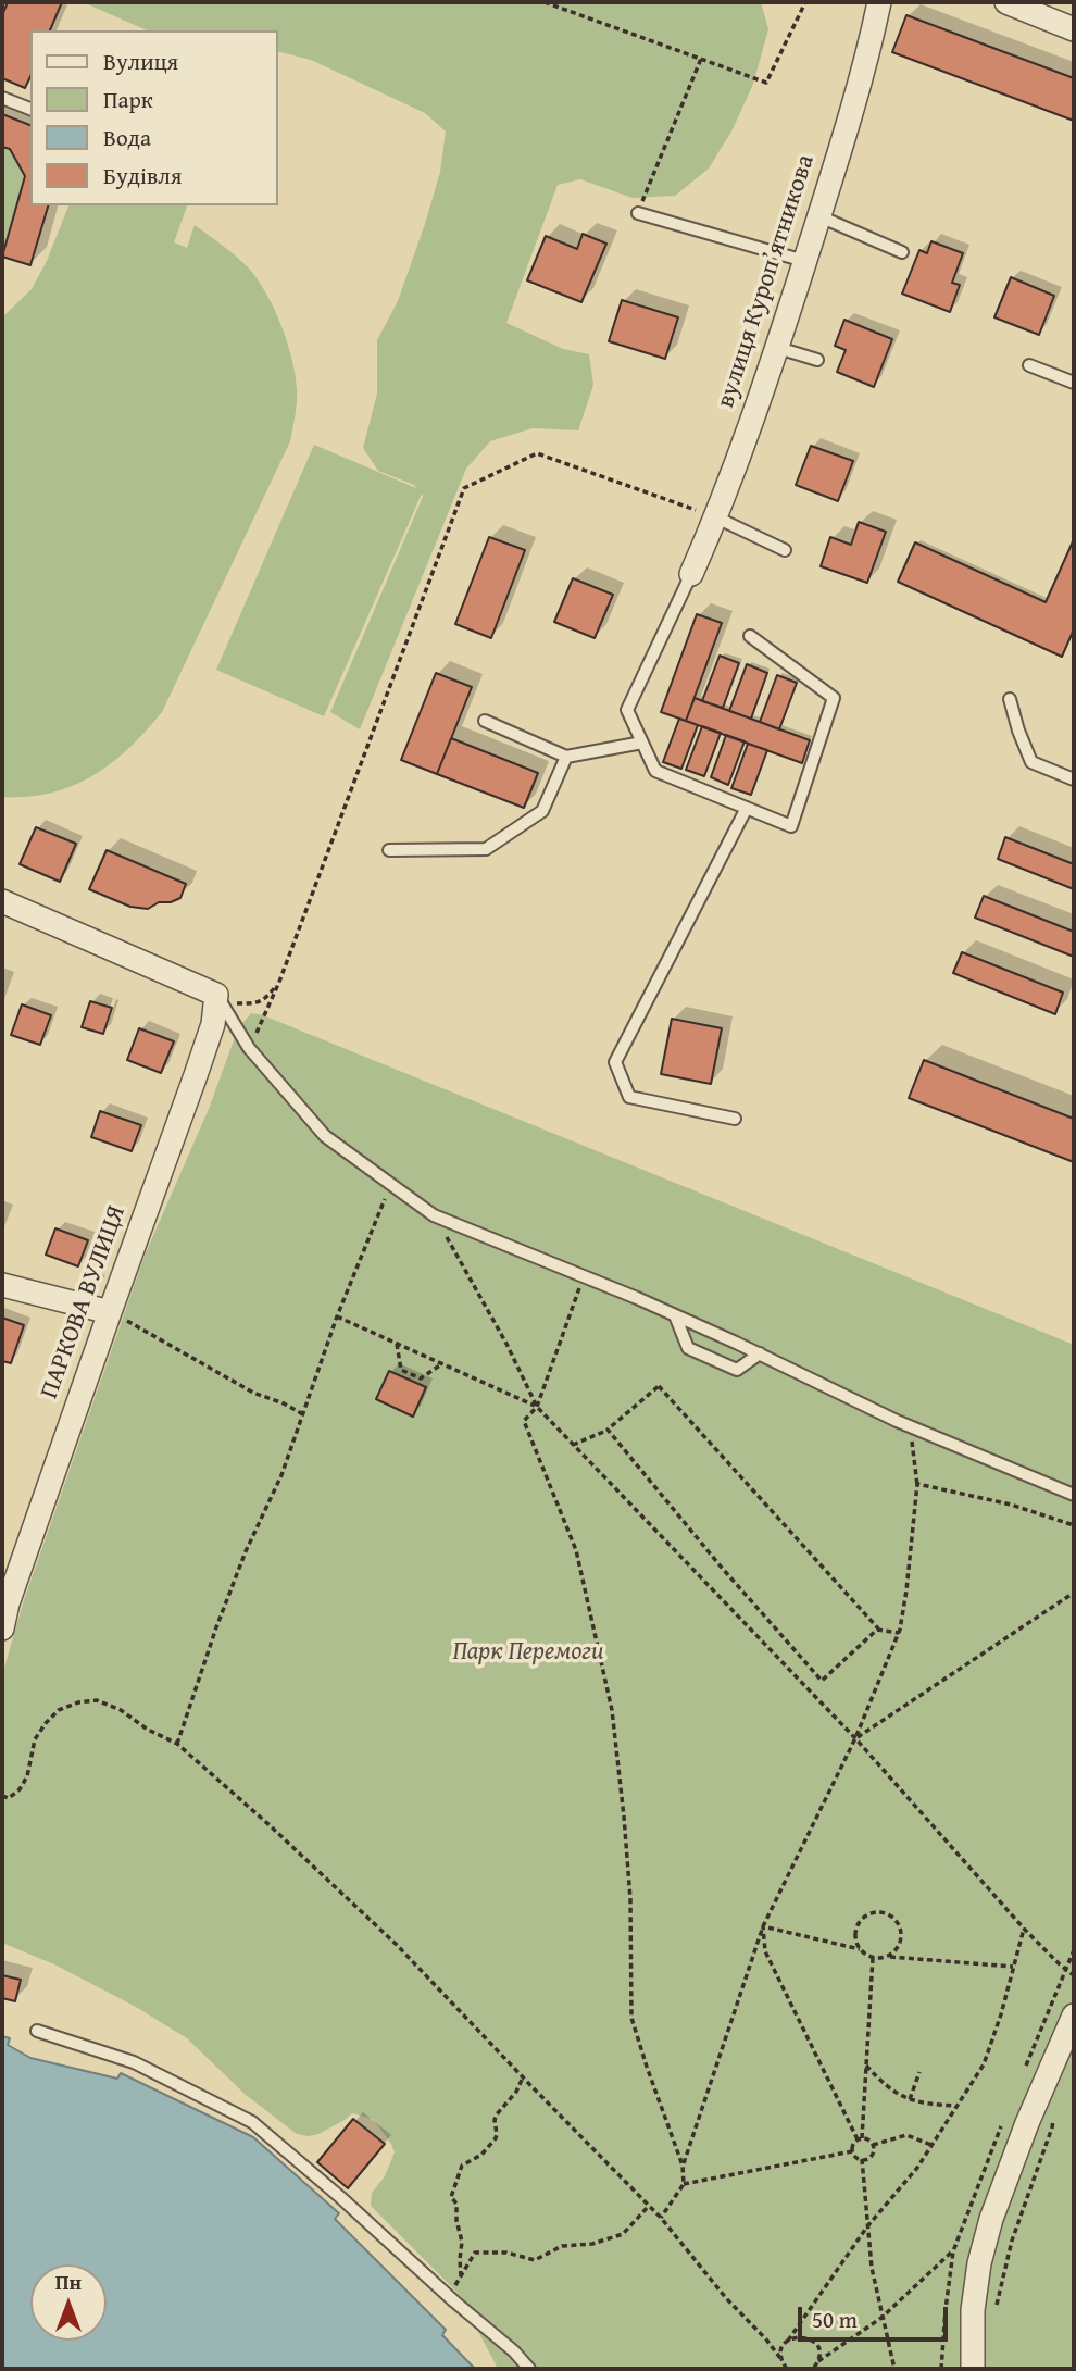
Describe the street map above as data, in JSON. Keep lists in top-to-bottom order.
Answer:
{
  "streets": {
    "street": ["вулиця Куропʼятникова", "ПАРКОВА ВУЛИЦЯ"]
  },
  "parks": ["Парк Перемоги"],
  "legend": [
    "Вулиця",
    "Парк",
    "Вода",
    "Будівля"
  ],
  "scale_bar": "50 m",
  "north": "top"
}
